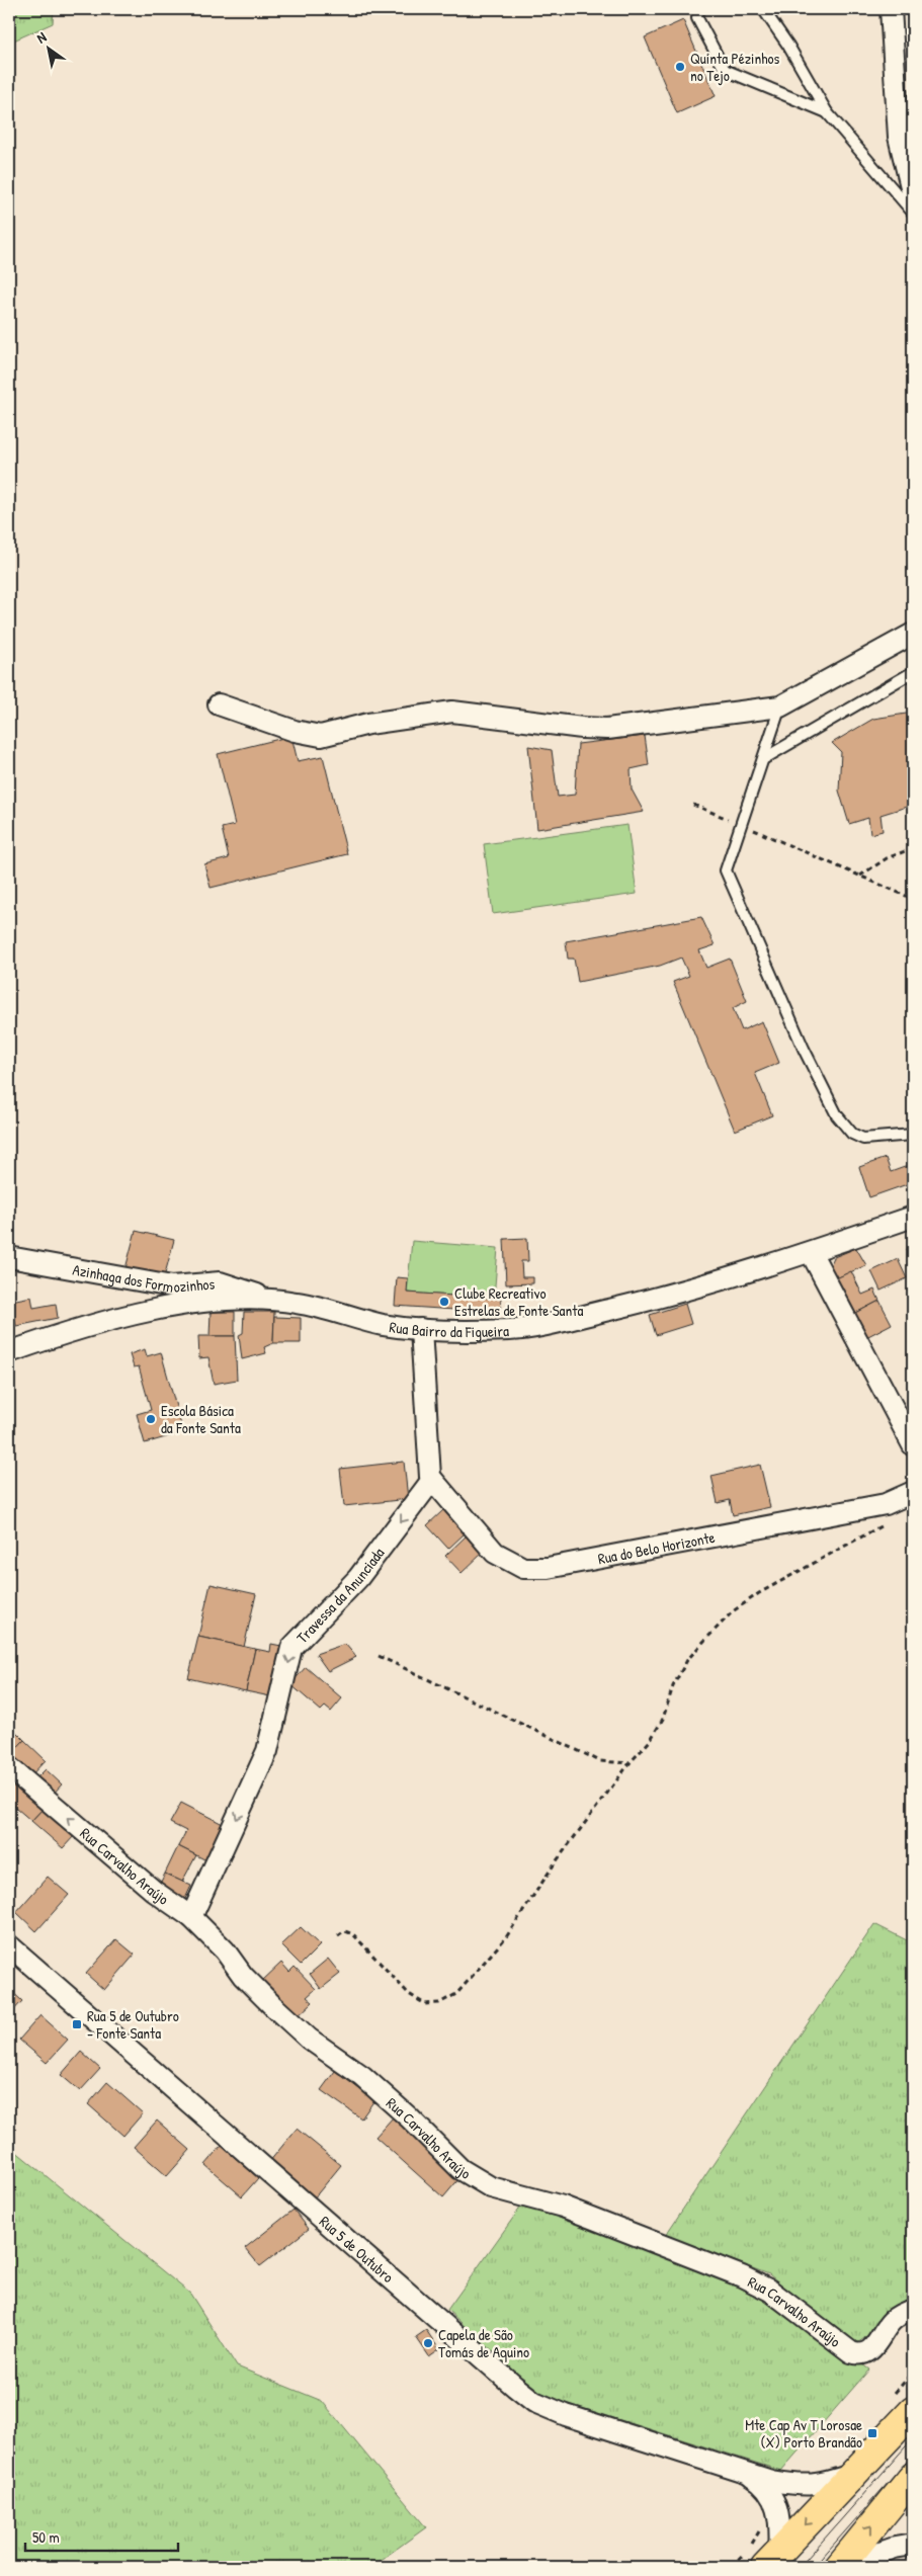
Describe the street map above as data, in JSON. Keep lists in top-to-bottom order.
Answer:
{
  "streets": {
    "street": [
      "Azinhaga dos Formozinhos",
      "Rua Bairro da Figueira",
      "Rua do Belo Horizonte",
      "Travessa da Anunciada",
      "Rua Carvalho Araújo",
      "Rua 5 de Outubro"
    ]
  },
  "crossings": [
    ["Azinhaga dos Formozinhos", "Rua Bairro da Figueira"],
    ["Rua do Belo Horizonte", "Travessa da Anunciada"],
    ["Travessa da Anunciada", "Rua Carvalho Araújo"]
  ],
  "one_way": ["Travessa da Anunciada"],
  "places": {
    "other": [
      "Quinta Pézinhos no Tejo",
      "Clube Recreativo Estrelas de Fonte Santa",
      "Escola Básica da Fonte Santa",
      "Capela de São Tomás de Aquino"
    ],
    "transit": ["Rua 5 de Outubro - Fonte Santa", "Mte Cap Av T Lorosae (X) Porto Brandão"]
  },
  "scale_bar": "50 m",
  "north": "top left"
}
